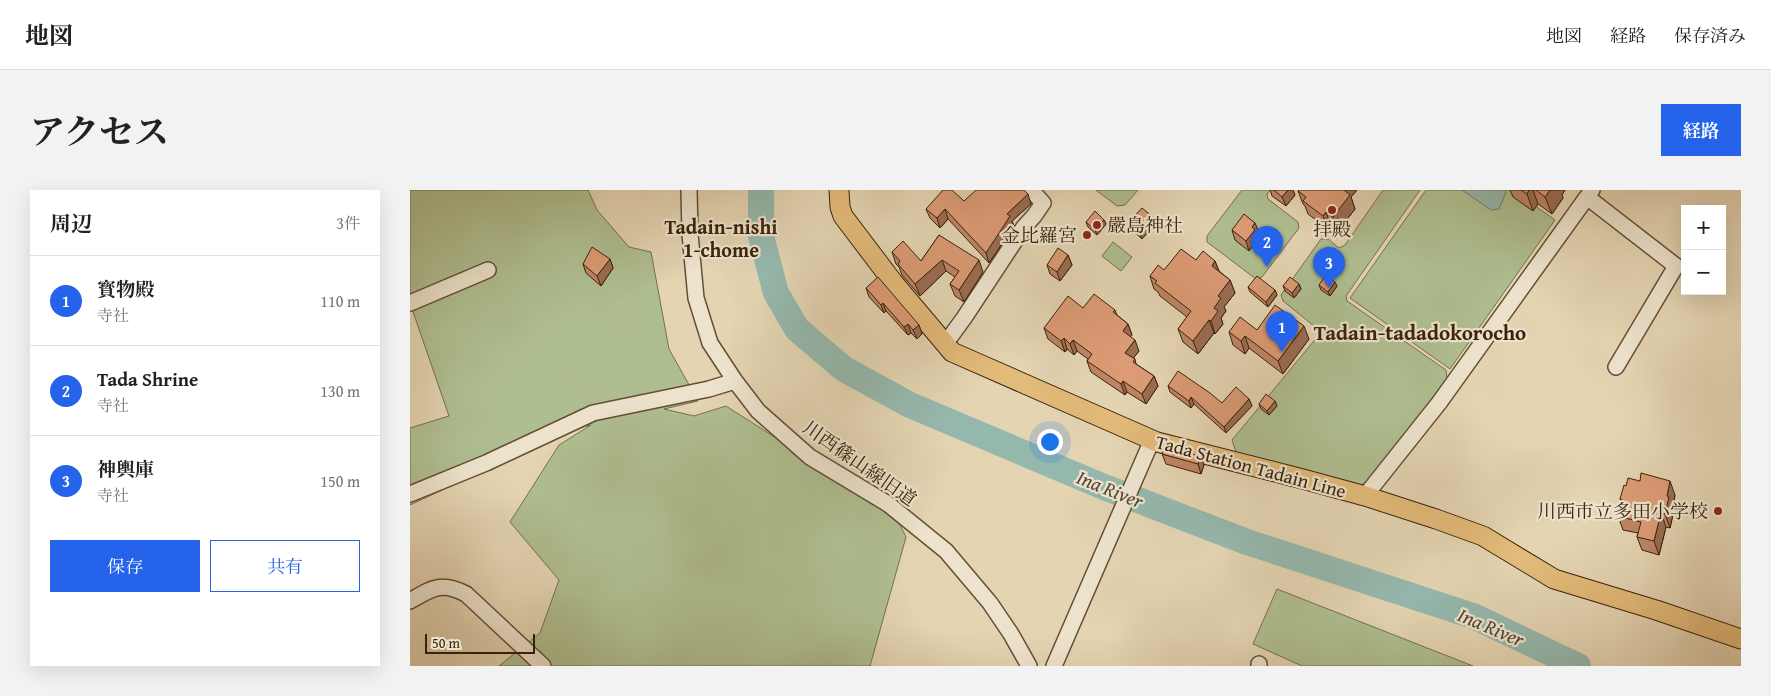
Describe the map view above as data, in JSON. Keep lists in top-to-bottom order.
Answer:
{
  "streets": {
    "main road": ["Tada Station Tadain Line"],
    "street": ["川西篠山線旧道"]
  },
  "districts": ["Tadain-nishi 1-chome", "Tadain-tadadokorocho"],
  "water": ["Ina River"],
  "places": [
    "拝殿",
    "嚴島神社",
    "金比羅宮",
    "川西市立多田小学校"
  ],
  "scale_bar": "50 m",
  "page": {
    "header": "地図",
    "nav": ["地図", "経路", "保存済み"],
    "title": "アクセス",
    "buttons": [
      "経路",
      ["保存", "共有"]
    ],
    "heading": ["周辺", "3件"],
    "map_buttons": ["+", "−"],
    "pins": ["2", "3", "1"],
    "list": [
      {
        "mark": "1",
        "name": "寳物殿",
        "note": "寺社",
        "value": "110 m"
      },
      {
        "mark": "2",
        "name": "Tada Shrine",
        "note": "寺社",
        "value": "130 m"
      },
      {
        "mark": "3",
        "name": "神輿庫",
        "note": "寺社",
        "value": "150 m"
      }
    ],
    "scale": "50 m"
  }
}
